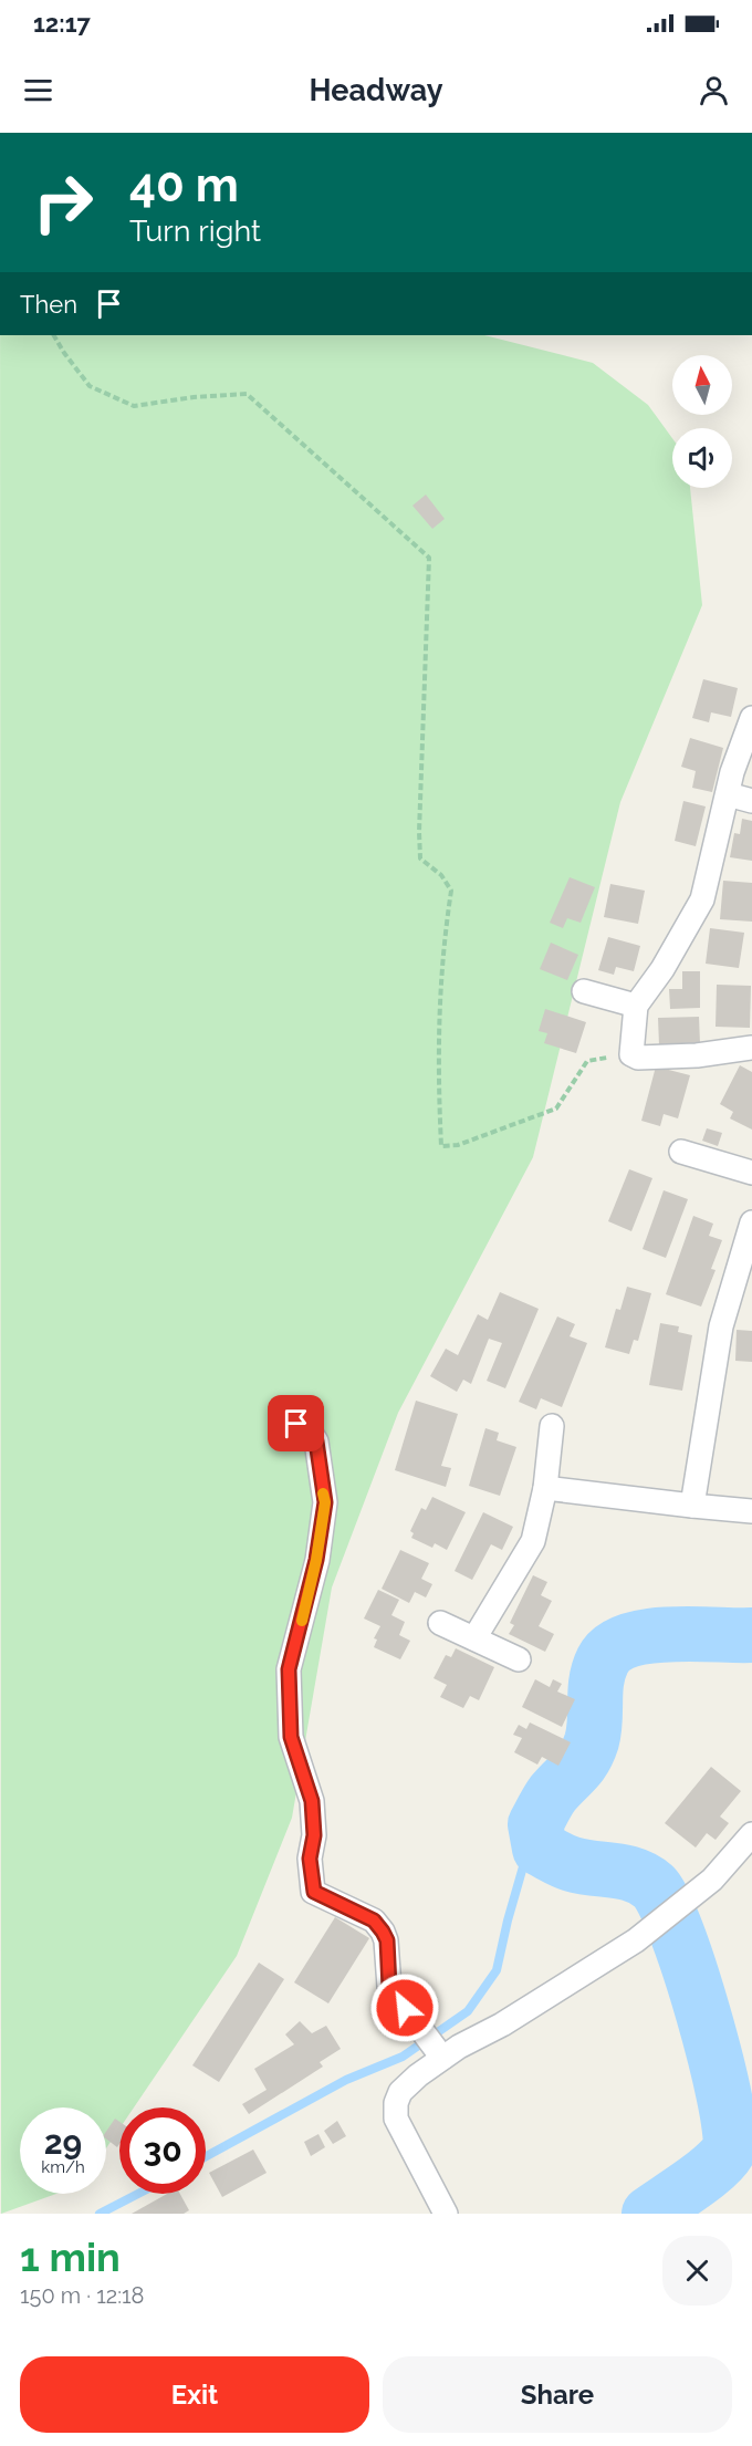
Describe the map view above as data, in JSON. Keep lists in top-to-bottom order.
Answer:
{
  "north": "top",
  "page": {
    "status": "12:17",
    "header": "Headway",
    "turn": ["40 m", "Turn right"],
    "then": "Then",
    "speed": "29 km/h",
    "limit": "30",
    "heading": ["1 min", "150 m · 12:18"],
    "buttons": ["Exit", "Share"]
  }
}
